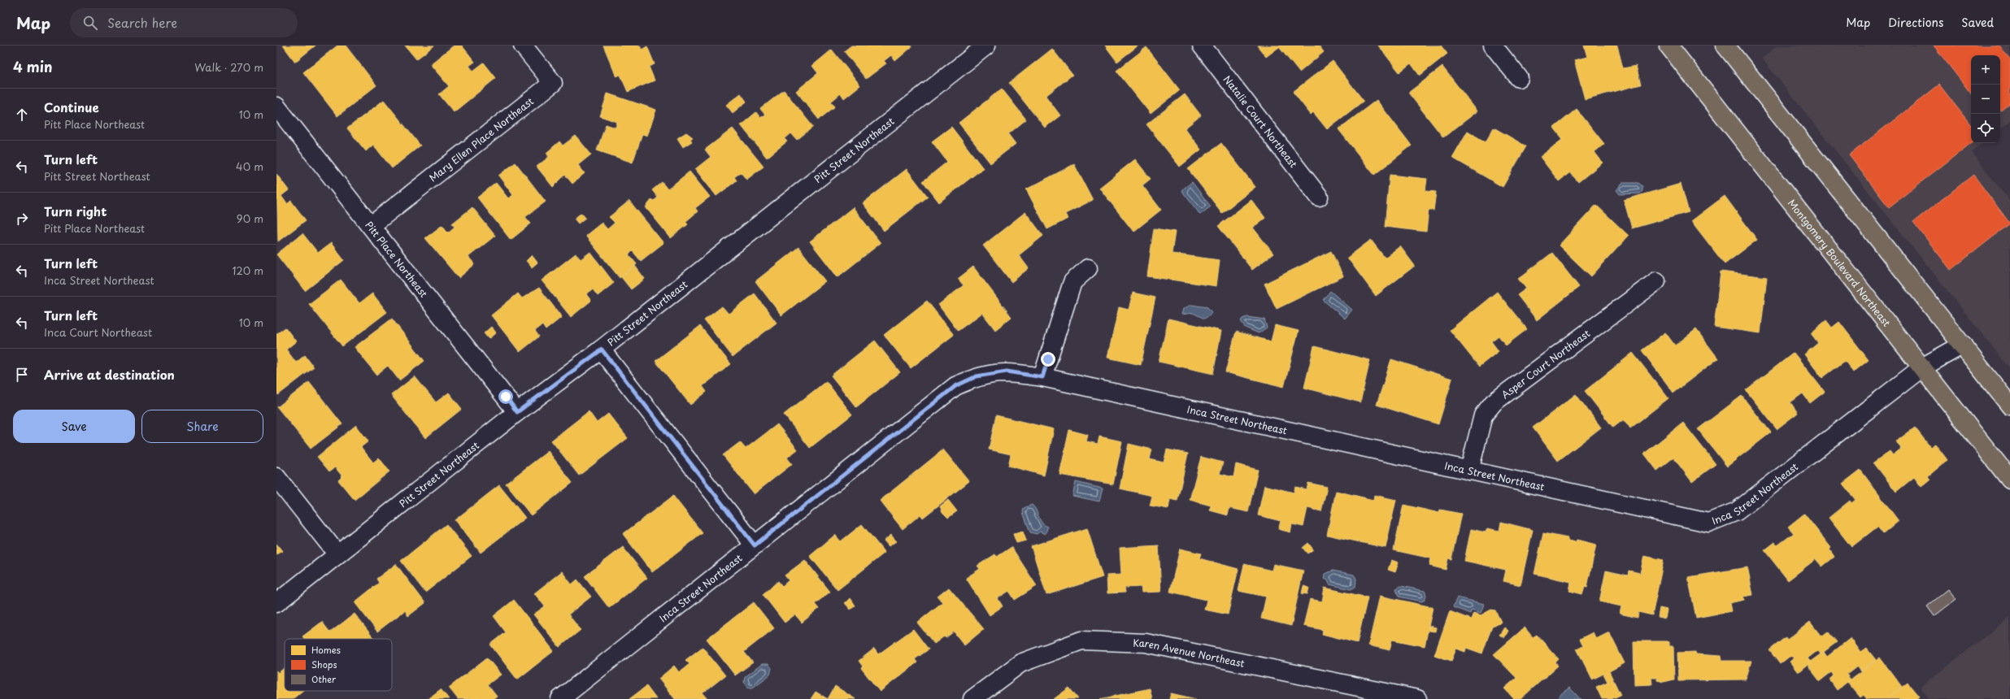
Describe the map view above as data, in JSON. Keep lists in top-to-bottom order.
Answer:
{
  "streets": {
    "main road": ["Montgomery Boulevard Northeast"],
    "street": [
      "Natalie Court Northeast",
      "Mary Ellen Place Northeast",
      "Pitt Street Northeast",
      "Pitt Place Northeast",
      "Asper Court Northeast",
      "Inca Street Northeast",
      "Karen Avenue Northeast"
    ]
  },
  "crossings": [
    ["Mary Ellen Place Northeast", "Pitt Place Northeast"],
    ["Pitt Street Northeast", "Pitt Place Northeast"],
    ["Montgomery Boulevard Northeast", "Inca Street Northeast"],
    ["Asper Court Northeast", "Inca Street Northeast"]
  ],
  "legend": ["Homes", "Shops", "Other"],
  "page": {
    "header": "Map",
    "search": "Search here",
    "nav": ["Map", "Directions", "Saved"],
    "heading": ["4 min", "Walk · 270 m"],
    "map_buttons": ["+", "−"],
    "list": [
      ["Continue", "Pitt Place Northeast", "10 m"],
      ["Turn left", "Pitt Street Northeast", "40 m"],
      ["Turn right", "Pitt Place Northeast", "90 m"],
      ["Turn left", "Inca Street Northeast", "120 m"],
      ["Turn left", "Inca Court Northeast", "10 m"],
      "Arrive at destination"
    ],
    "buttons": ["Save", "Share"]
  }
}
